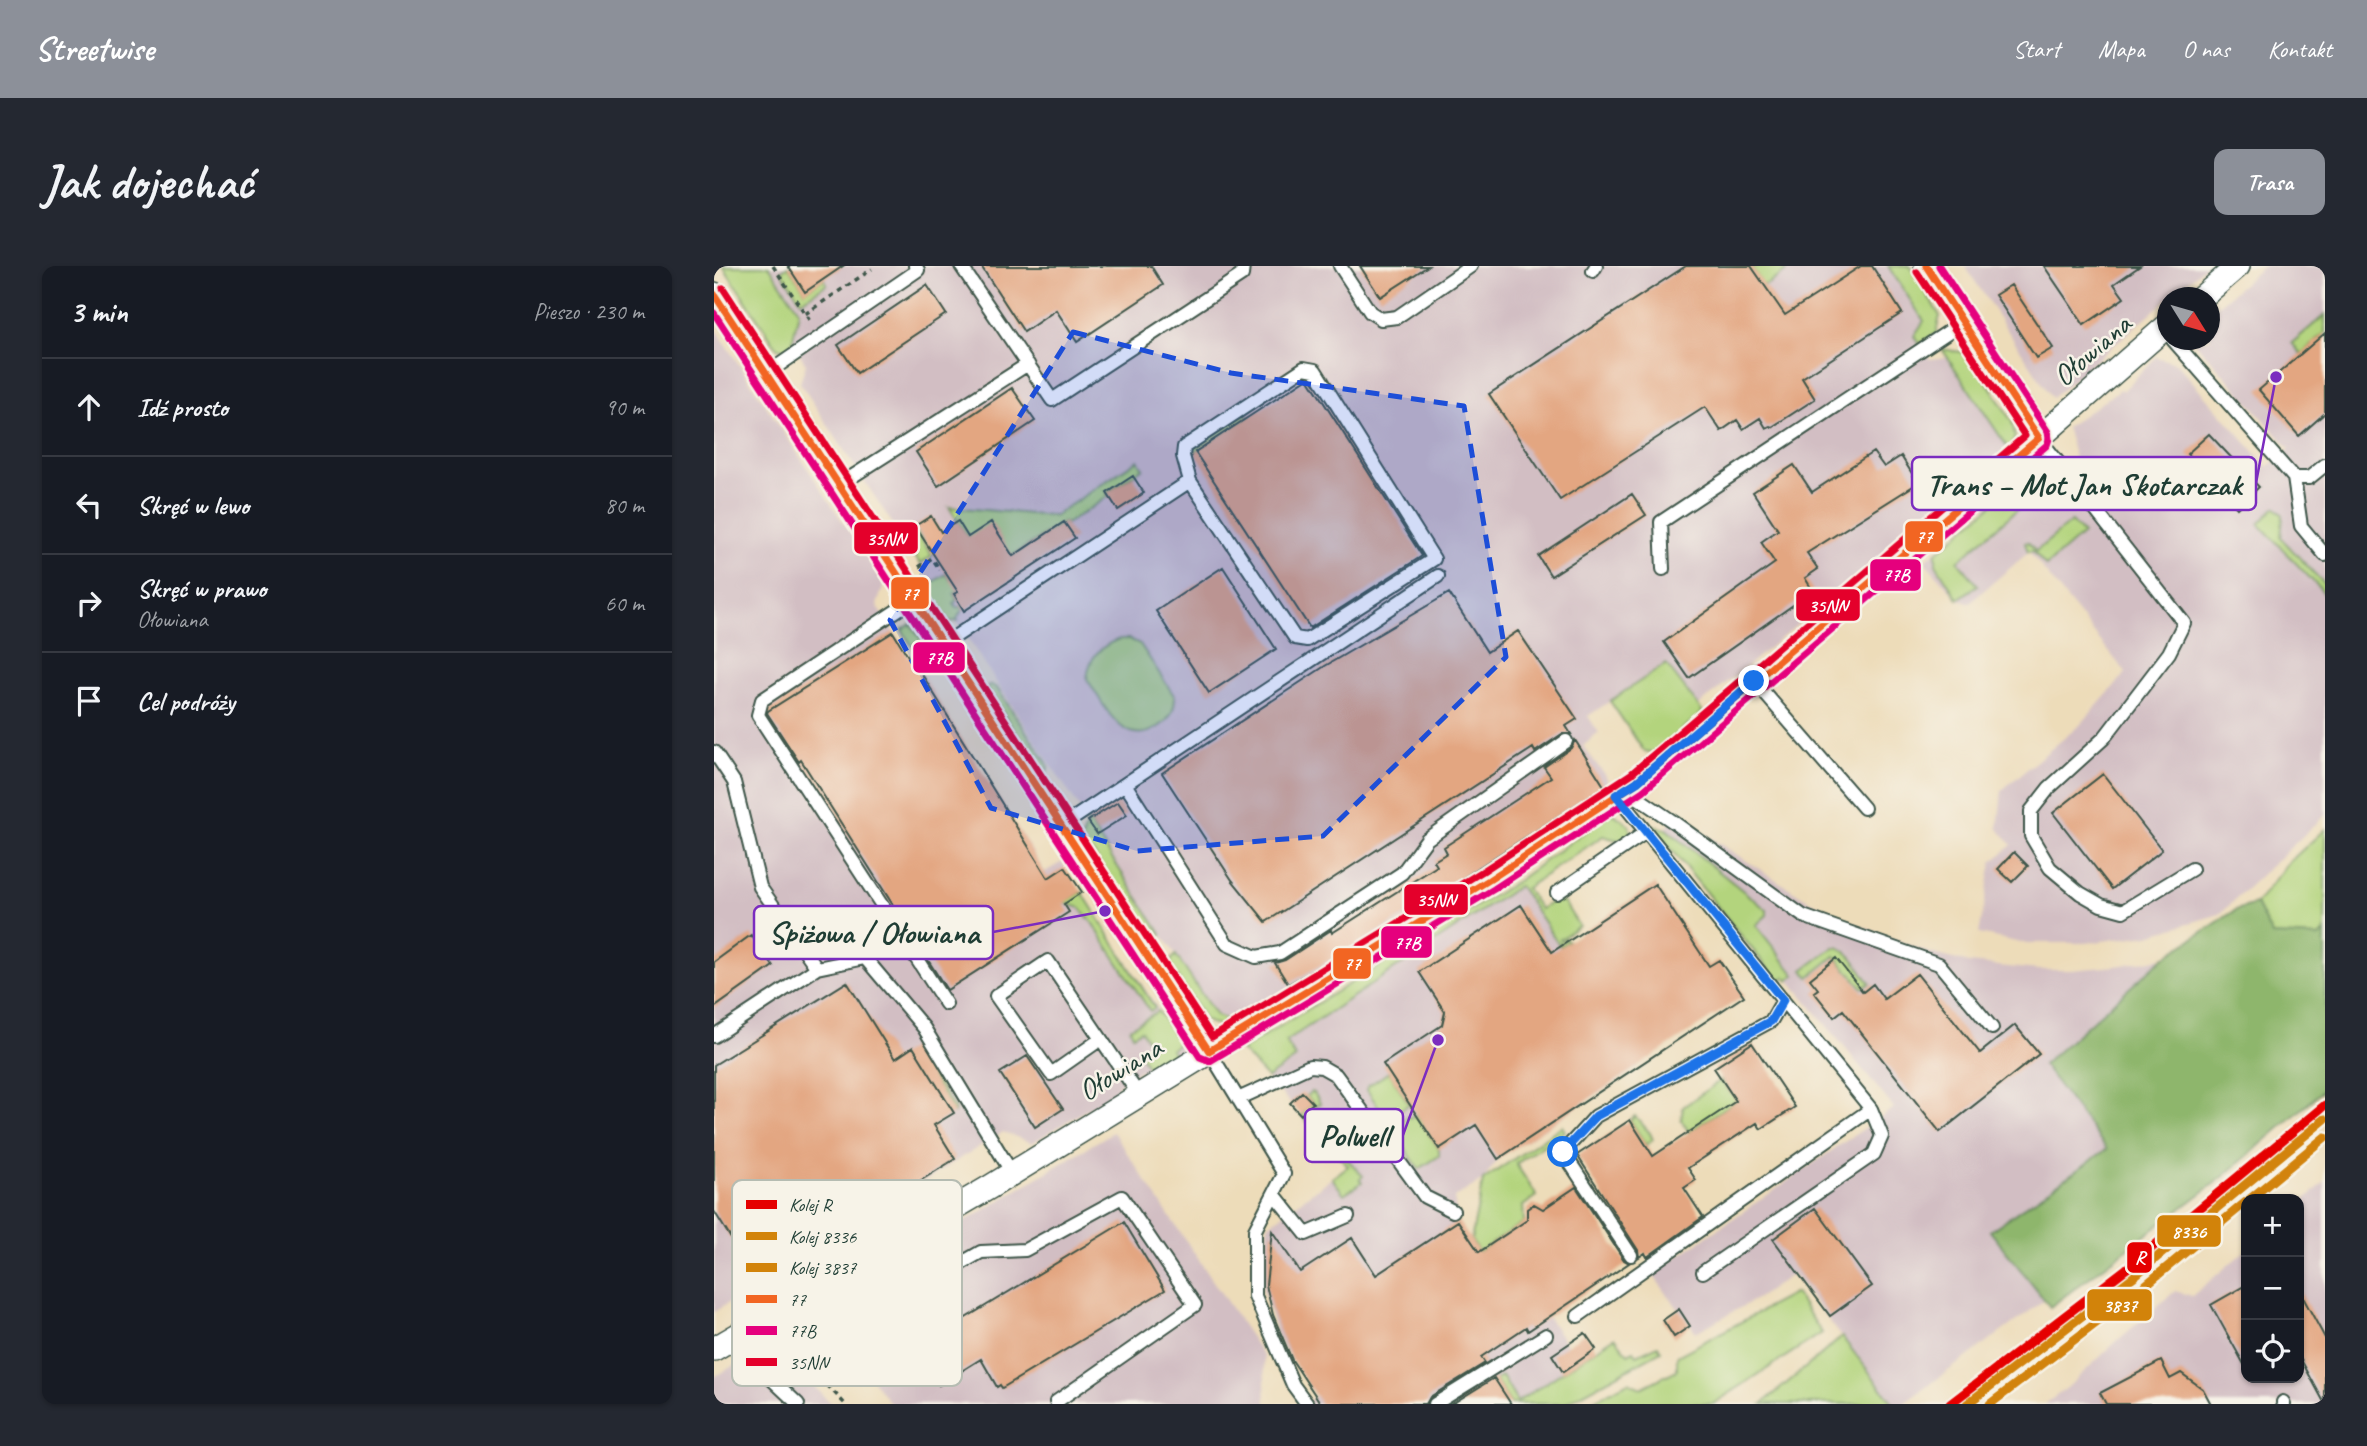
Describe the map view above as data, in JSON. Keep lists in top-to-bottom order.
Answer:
{
  "streets": {
    "street": ["Ołowiana"]
  },
  "places": ["Trans – Mot Jan Skotarczak", "Spiżowa / Ołowiana", "Polwell"],
  "lines": [
    "transit line 77",
    "transit line 77B",
    "transit line 35NN",
    "rail line R",
    "rail line 8336",
    "rail line 3837"
  ],
  "legend": [
    "Kolej R",
    "Kolej 8336",
    "Kolej 3837",
    "77",
    "77B",
    "35NN"
  ],
  "north": "bottom right",
  "page": {
    "header": "Streetwise",
    "nav": [
      "Start",
      "Mapa",
      "O nas",
      "Kontakt"
    ],
    "buttons": "Trasa",
    "title": "Jak dojechać",
    "heading": ["3 min", "Pieszo · 230 m"],
    "list": [
      ["Idź prosto", "90 m"],
      ["Skręć w lewo", "80 m"],
      ["Skręć w prawo", "Ołowiana", "60 m"],
      "Cel podróży"
    ],
    "map_buttons": ["+", "−"]
  }
}
